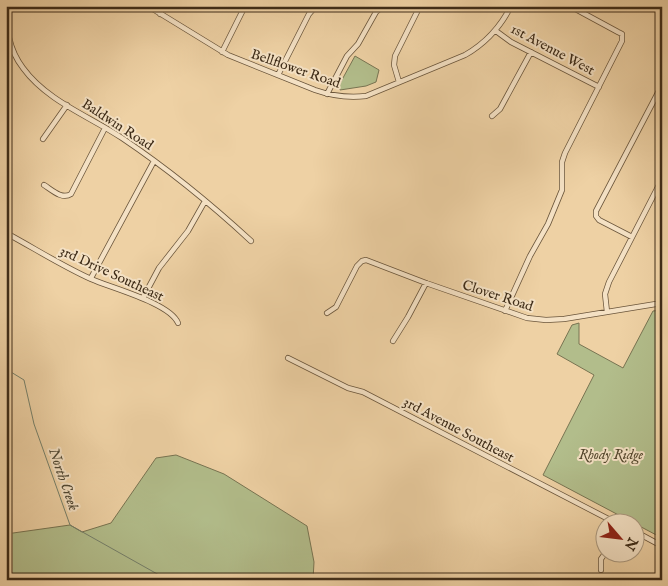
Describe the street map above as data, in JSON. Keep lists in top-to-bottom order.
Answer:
{
  "streets": {
    "street": [
      "1st Avenue West",
      "Bellflower Road",
      "Baldwin Road",
      "3rd Drive Southeast",
      "Clover Road",
      "3rd Avenue Southeast"
    ]
  },
  "crossings": [
    ["1st Avenue West", "Bellflower Road"]
  ],
  "water": ["North Creek"],
  "parks": ["Rhody Ridge"],
  "north": "bottom right"
}
